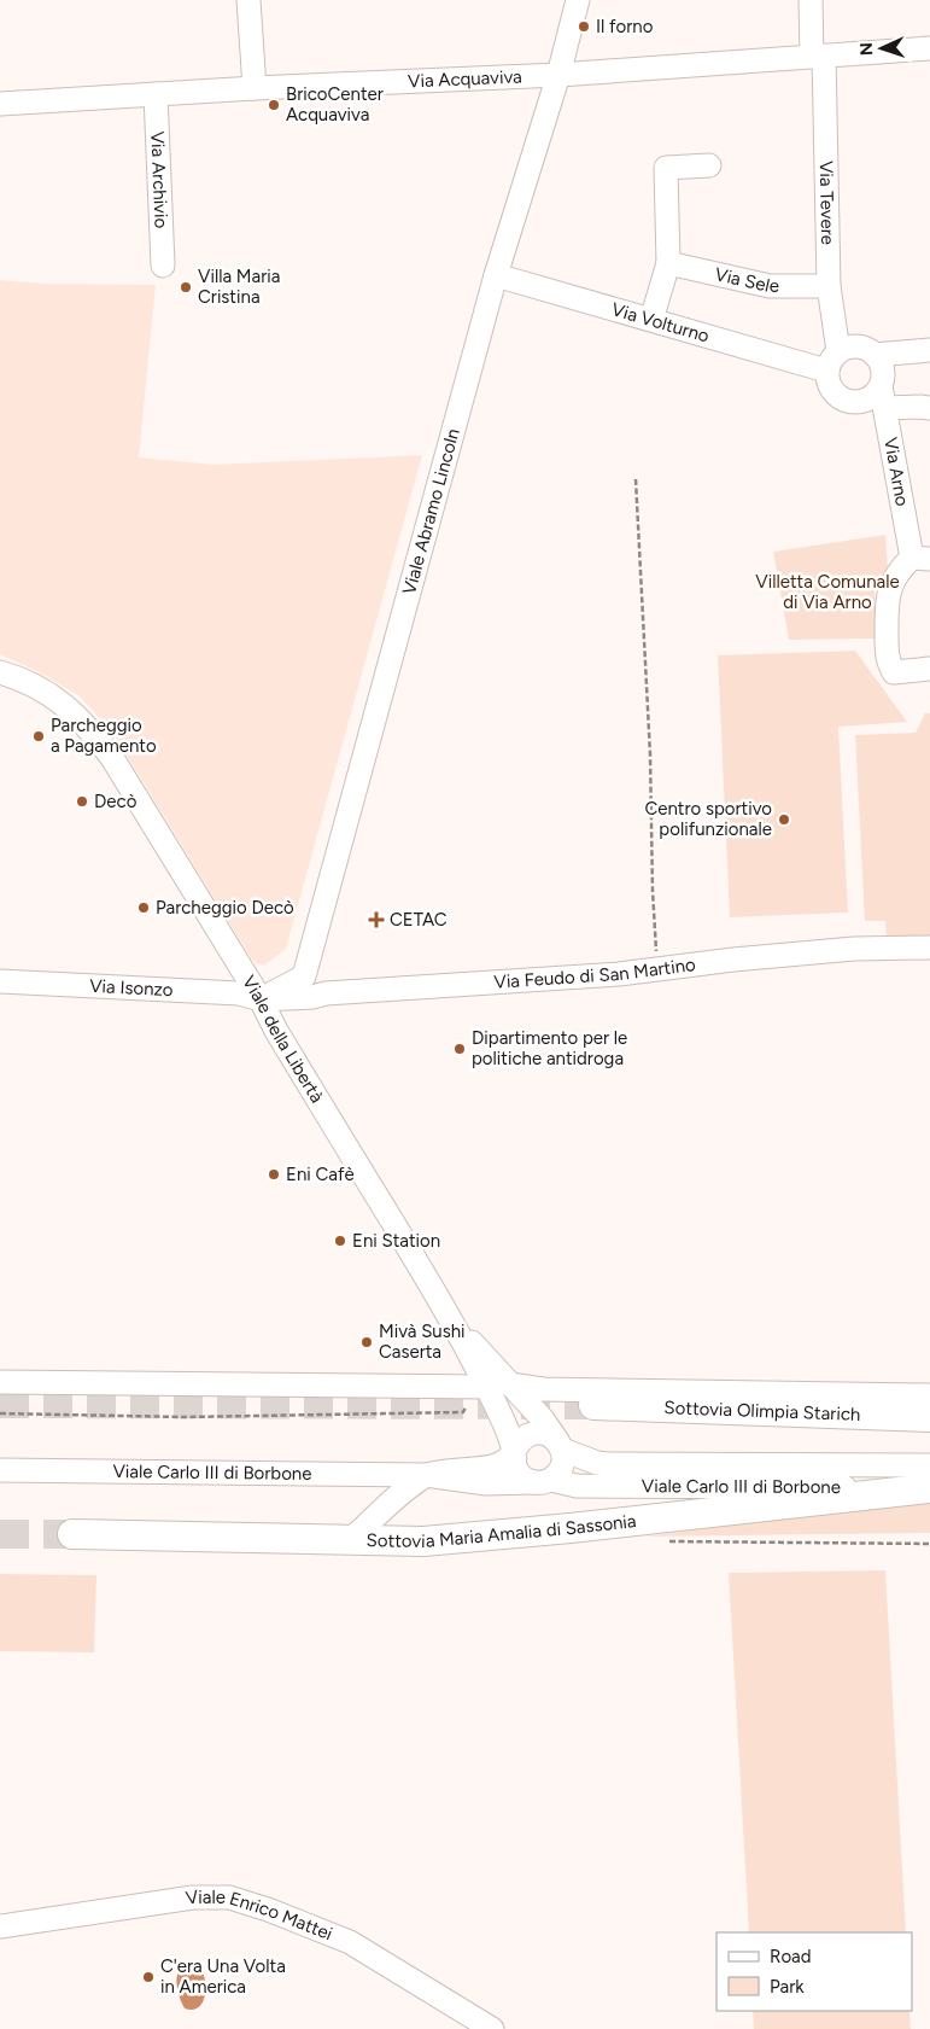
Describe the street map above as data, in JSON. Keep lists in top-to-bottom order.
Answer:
{
  "streets": {
    "main road": ["Sottovia Olimpia Starich", "Sottovia Maria Amalia di Sassonia"],
    "street": [
      "Via Acquaviva",
      "Via Archivio",
      "Via Tevere",
      "Via Sele",
      "Via Volturno",
      "Via Arno",
      "Viale Abramo Lincoln",
      "Via Feudo di San Martino",
      "Via Isonzo",
      "Viale della Libertà",
      "Viale Carlo III di Borbone",
      "Viale Enrico Mattei"
    ]
  },
  "crossings": [
    ["Via Acquaviva", "Via Archivio"],
    ["Via Acquaviva", "Via Tevere"],
    ["Via Acquaviva", "Viale Abramo Lincoln"],
    ["Via Tevere", "Via Sele"],
    ["Via Tevere", "Via Volturno"],
    ["Via Tevere", "Via Arno"],
    ["Via Volturno", "Via Arno"],
    ["Via Volturno", "Viale Abramo Lincoln"],
    ["Viale Abramo Lincoln", "Via Feudo di San Martino"],
    ["Viale Abramo Lincoln", "Via Isonzo"],
    ["Viale Abramo Lincoln", "Viale della Libertà"],
    ["Via Feudo di San Martino", "Via Isonzo"],
    ["Via Feudo di San Martino", "Viale della Libertà"],
    ["Via Isonzo", "Viale della Libertà"],
    ["Viale della Libertà", "Viale Carlo III di Borbone"],
    ["Viale Carlo III di Borbone", "Sottovia Maria Amalia di Sassonia"]
  ],
  "parks": ["Villetta Comunale di Via Arno"],
  "places": {
    "other": [
      "Il forno",
      "BricoCenter Acquaviva",
      "Villa Maria Cristina",
      "Parcheggio a Pagamento",
      "Decò",
      "Centro sportivo polifunzionale",
      "Parcheggio Decò",
      "Dipartimento per le politiche antidroga",
      "Eni Cafè",
      "Eni Station",
      "Mivà Sushi Caserta",
      "C'era Una Volta in America"
    ],
    "health": ["CETAC"]
  },
  "legend": ["Road", "Park"],
  "north": "left"
}
